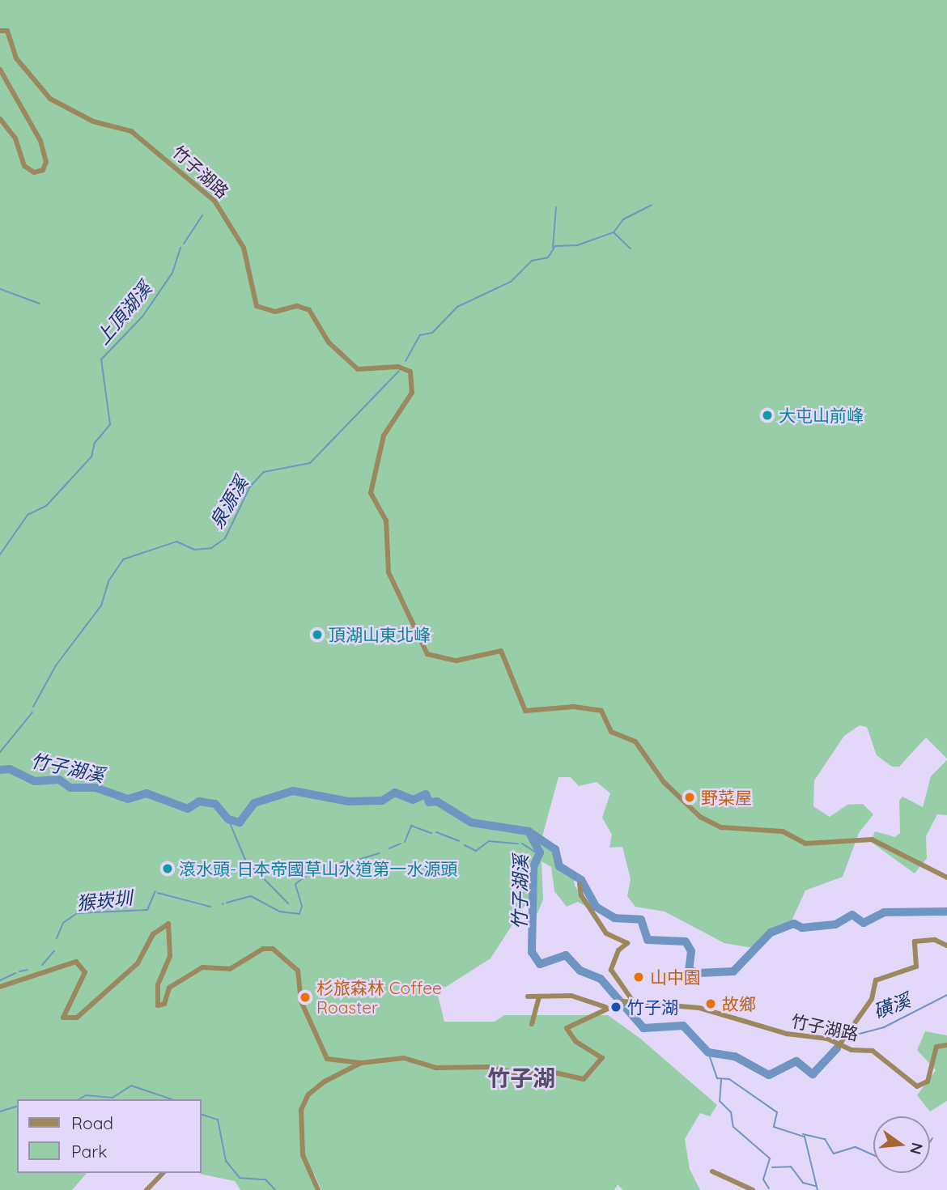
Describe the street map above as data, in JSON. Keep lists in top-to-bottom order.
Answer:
{
  "streets": {
    "street": ["竹子湖路"]
  },
  "districts": ["竹子湖"],
  "water": [
    "上頂湖溪",
    "泉源溪",
    "竹子湖溪",
    "猴崁圳",
    "磺溪"
  ],
  "places": [
    "大屯山前峰",
    "頂湖山東北峰",
    "野菜屋",
    "滾水頭-日本帝國草山水道第一水源頭",
    "山中園",
    "杉旅森林 Coffee Roaster",
    "故鄉",
    "竹子湖"
  ],
  "legend": ["Road", "Park"],
  "north": "right"
}
